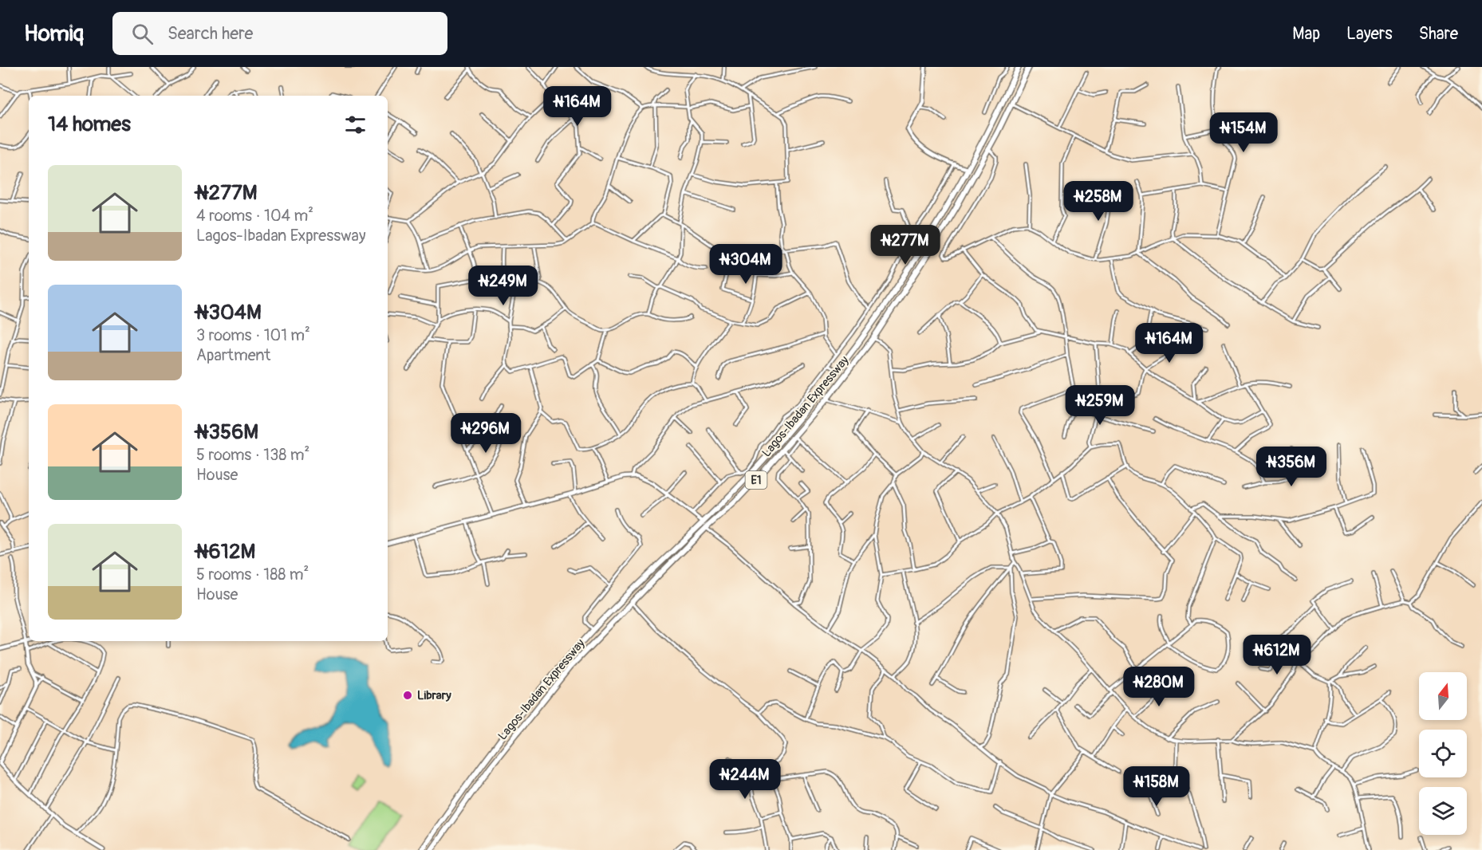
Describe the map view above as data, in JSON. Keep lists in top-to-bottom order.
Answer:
{
  "streets": {
    "highway": ["Lagos-Ibadan Expressway", "E1"]
  },
  "places": ["Library"],
  "north": "top",
  "page": {
    "header": "Homiq",
    "search": "Search here",
    "nav": ["Map", "Layers", "Share"],
    "price": [
      "₦164M",
      "₦154M",
      "₦258M",
      "₦277M",
      "₦304M",
      "₦249M",
      "₦164M",
      "₦259M",
      "₦296M",
      "₦356M",
      "₦612M",
      "₦280M",
      "₦244M",
      "₦158M"
    ],
    "heading": "14 homes",
    "list": [
      {
        "name": "₦277M",
        "note": "4 rooms · 104 m² · Lagos-Ibadan Expressway"
      },
      {
        "name": "₦304M",
        "note": "3 rooms · 101 m² · Apartment"
      },
      {
        "name": "₦356M",
        "note": "5 rooms · 138 m² · House"
      },
      {
        "name": "₦612M",
        "note": "5 rooms · 188 m² · House"
      }
    ]
  }
}
